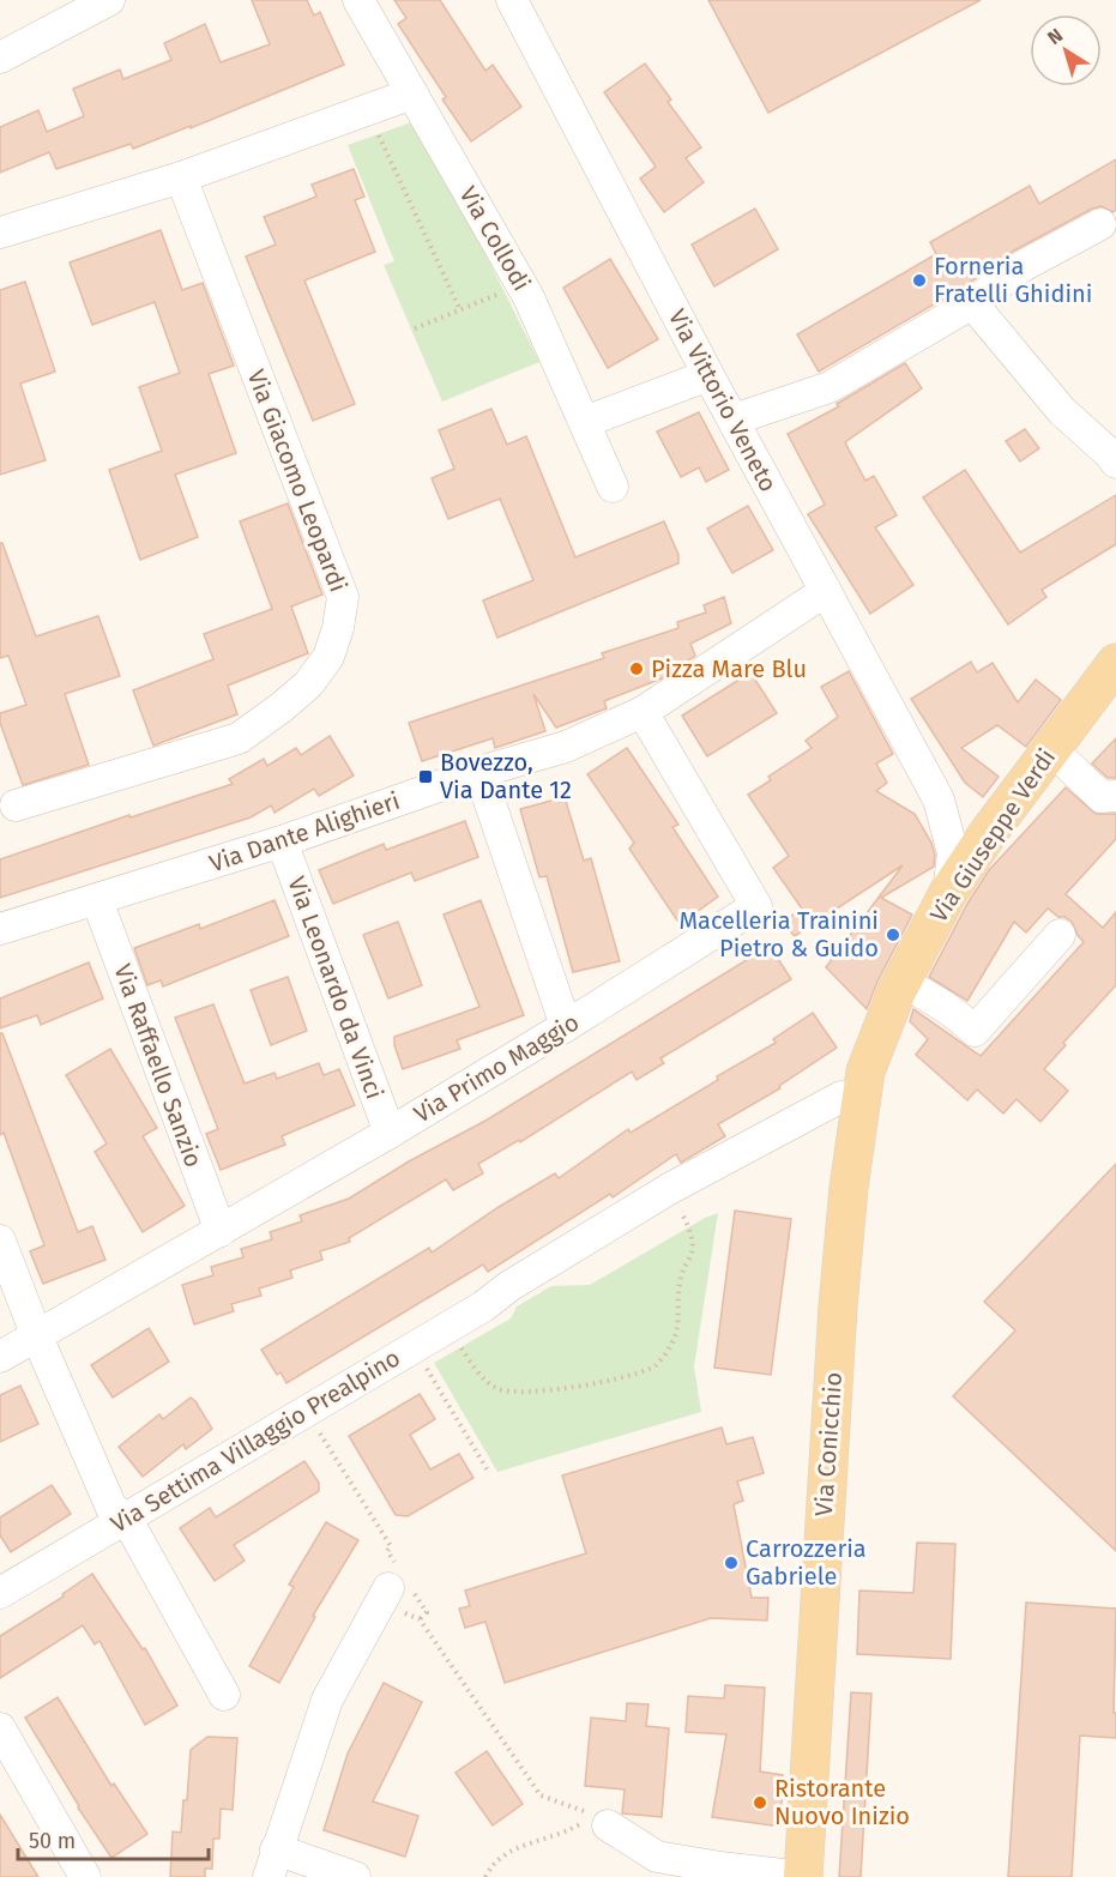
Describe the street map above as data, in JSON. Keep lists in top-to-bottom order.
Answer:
{
  "streets": {
    "main road": ["Via Giuseppe Verdi", "Via Conicchio"],
    "street": [
      "Via Collodi",
      "Via Vittorio Veneto",
      "Via Giacomo Leopardi",
      "Via Dante Alighieri",
      "Via Leonardo da Vinci",
      "Via Raffaello Sanzio",
      "Via Primo Maggio",
      "Via Settima Villaggio Prealpino"
    ]
  },
  "crossings": [
    ["Via Vittorio Veneto", "Via Dante Alighieri"],
    ["Via Vittorio Veneto", "Via Giuseppe Verdi"],
    ["Via Dante Alighieri", "Via Leonardo da Vinci"],
    ["Via Dante Alighieri", "Via Raffaello Sanzio"],
    ["Via Dante Alighieri", "Via Primo Maggio"],
    ["Via Giuseppe Verdi", "Via Conicchio"],
    ["Via Leonardo da Vinci", "Via Primo Maggio"],
    ["Via Raffaello Sanzio", "Via Primo Maggio"]
  ],
  "places": {
    "other": [
      "Forneria Fratelli Ghidini",
      "Pizza Mare Blu",
      "Macelleria Trainini Pietro & Guido",
      "Carrozzeria Gabriele",
      "Ristorante Nuovo Inizio"
    ],
    "transit": ["Bovezzo, Via Dante 12"]
  },
  "scale_bar": "50 m",
  "north": "top left"
}
